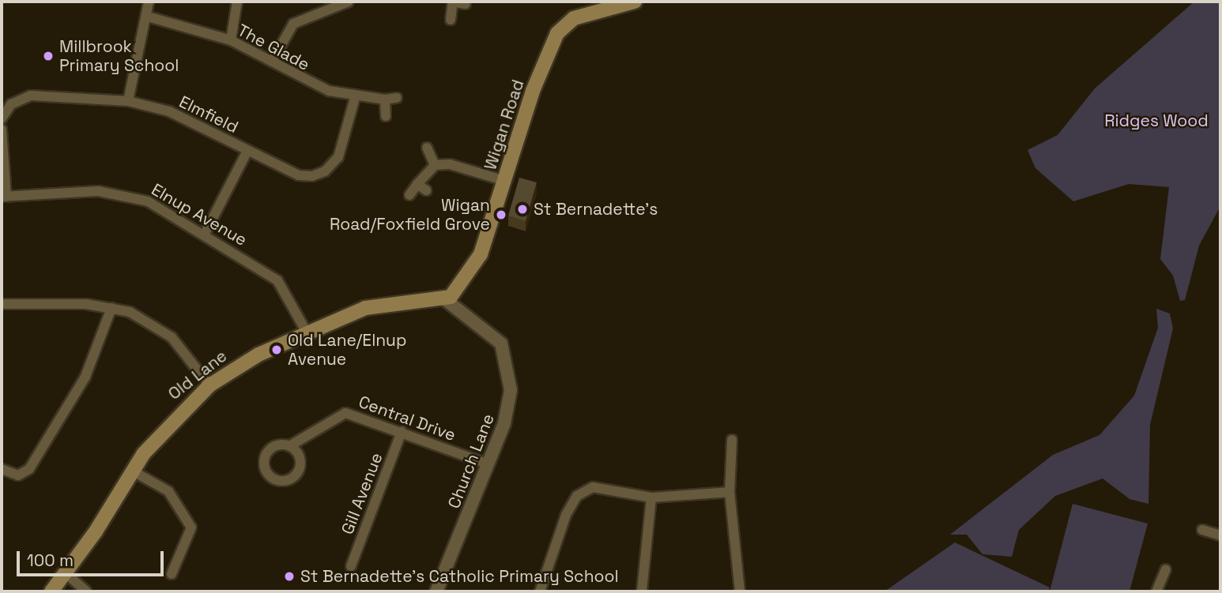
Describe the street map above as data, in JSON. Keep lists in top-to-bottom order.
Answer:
{
  "streets": {
    "main road": ["Wigan Road", "Old Lane"],
    "street": [
      "The Glade",
      "Elmfield",
      "Elnup Avenue",
      "Central Drive",
      "Church Lane",
      "Gill Avenue"
    ]
  },
  "crossings": [
    ["The Glade", "Elmfield"],
    ["Wigan Road", "Old Lane"],
    ["Wigan Road", "Church Lane"],
    ["Elnup Avenue", "Old Lane"],
    ["Old Lane", "Church Lane"],
    ["Central Drive", "Church Lane"],
    ["Central Drive", "Gill Avenue"]
  ],
  "parks": ["Ridges Wood"],
  "places": [
    "Millbrook Primary School",
    "St Bernadette's",
    "Wigan Road/Foxfield Grove",
    "Old Lane/Elnup Avenue",
    "St Bernadette's Catholic Primary School"
  ],
  "scale_bar": "100 m"
}
